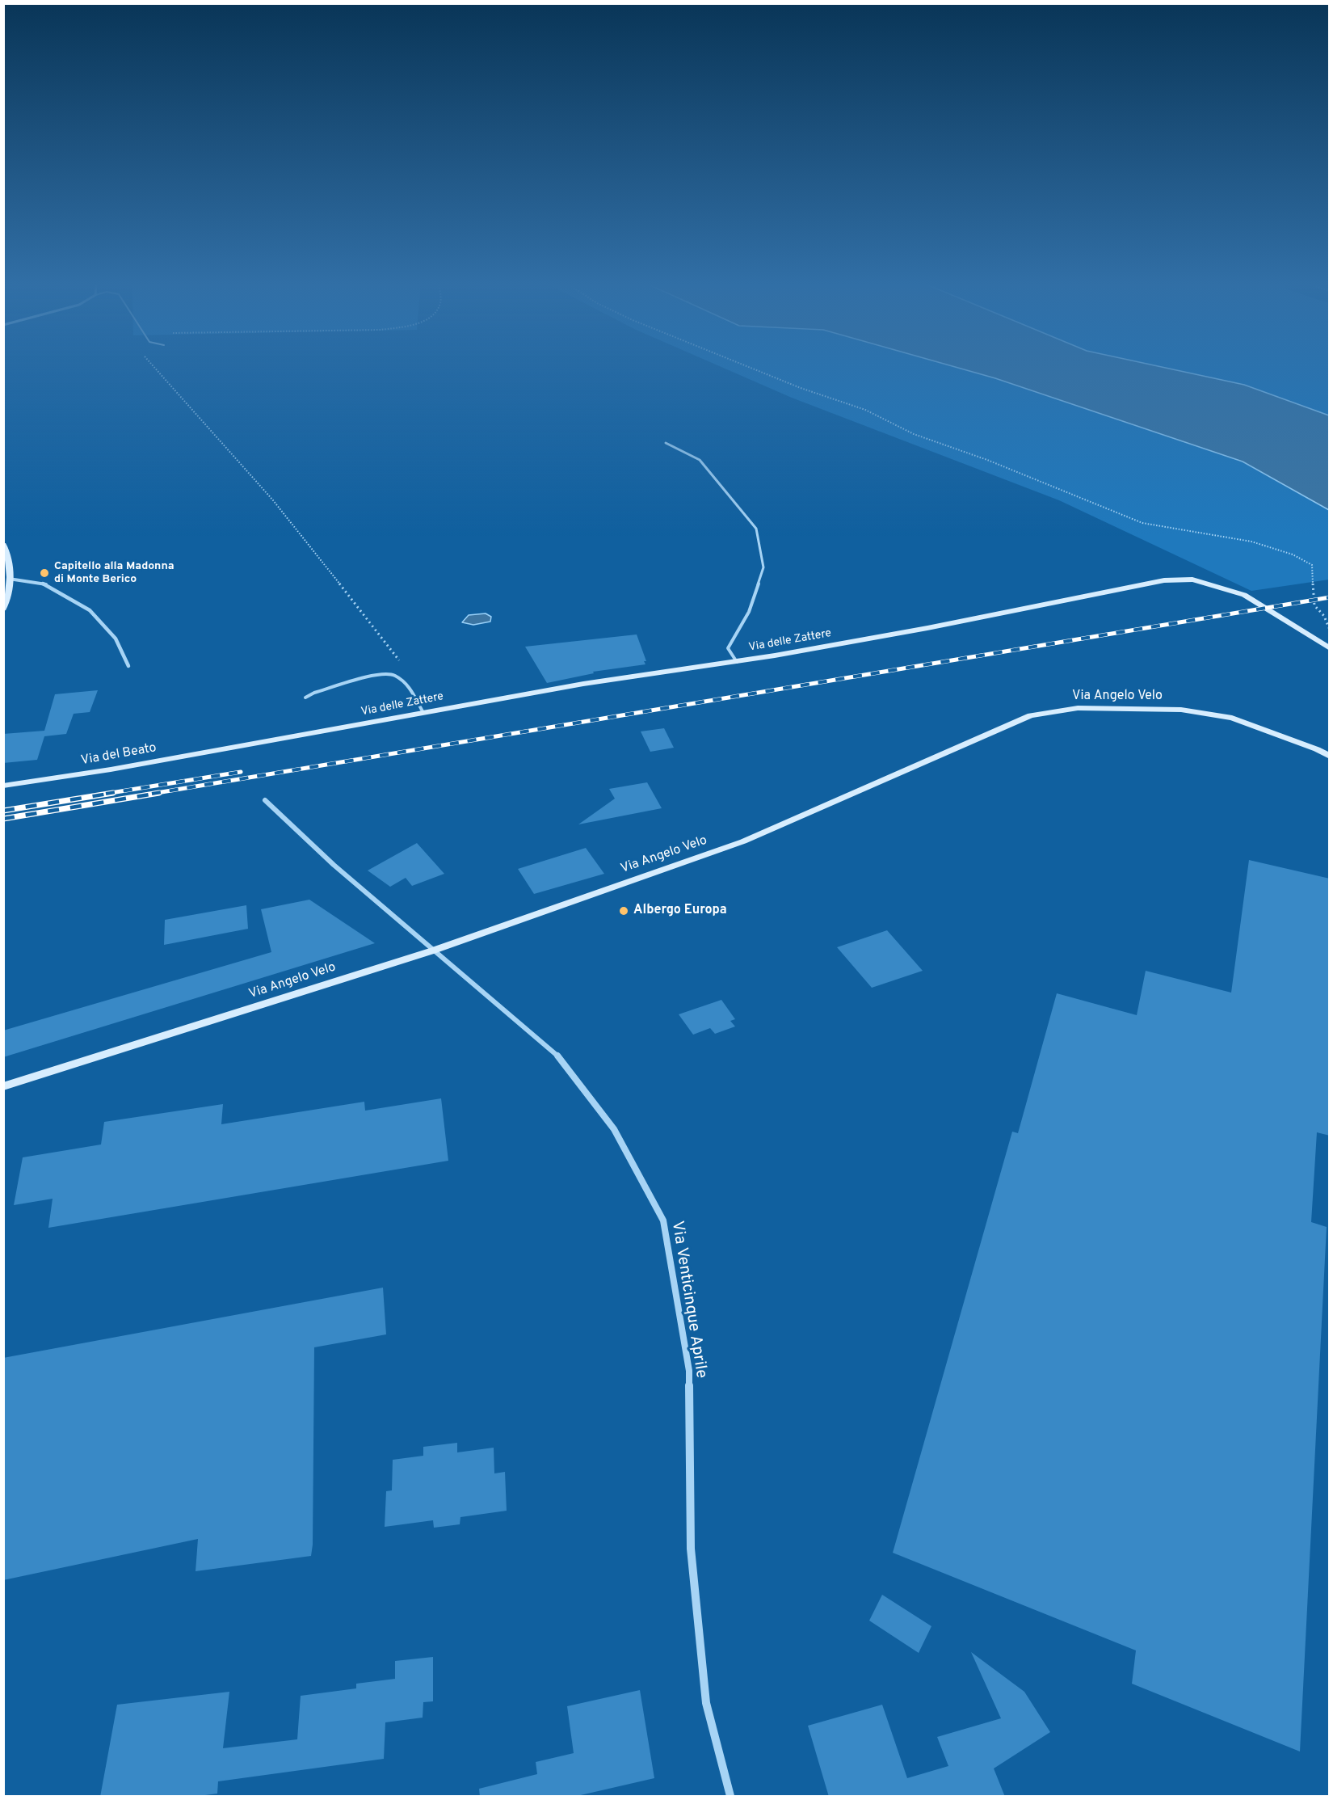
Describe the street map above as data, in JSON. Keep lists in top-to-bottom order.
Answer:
{
  "streets": {
    "street": [
      "Via delle Zattere",
      "Via Angelo Velo",
      "Via del Beato",
      "Via Venticinque Aprile"
    ]
  },
  "crossings": [
    ["Via delle Zattere", "Via del Beato"],
    ["Via Angelo Velo", "Via Venticinque Aprile"]
  ],
  "places": ["Capitello alla Madonna di Monte Berico", "Albergo Europa"]
}
